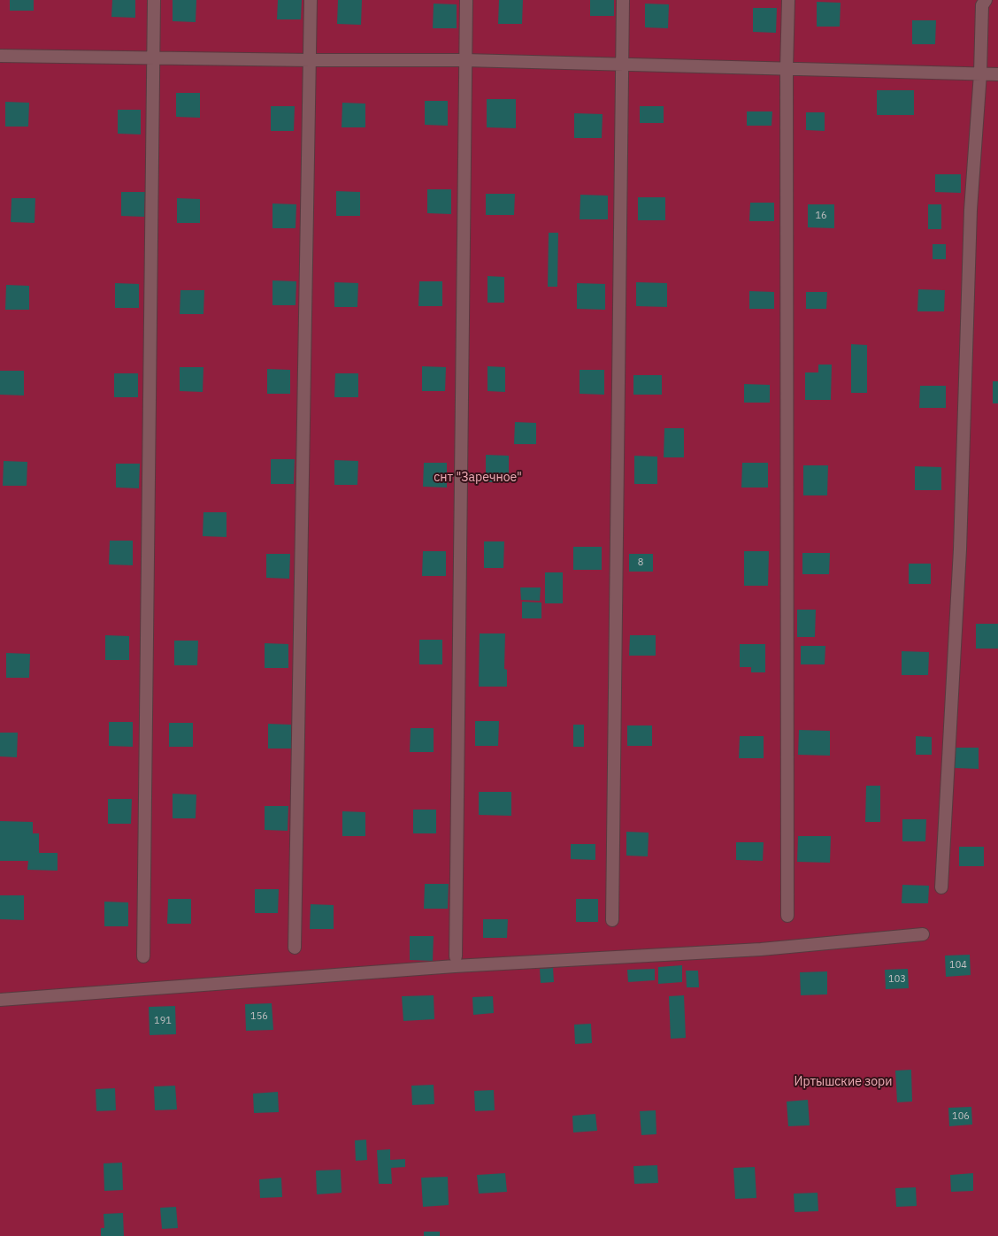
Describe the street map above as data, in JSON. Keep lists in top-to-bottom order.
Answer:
{
  "parks": ["снт \"Заречное\"", "Иртышские зори"],
  "house_numbers": [
    "16",
    "8",
    "104",
    "103",
    "156",
    "191",
    "106"
  ]
}
